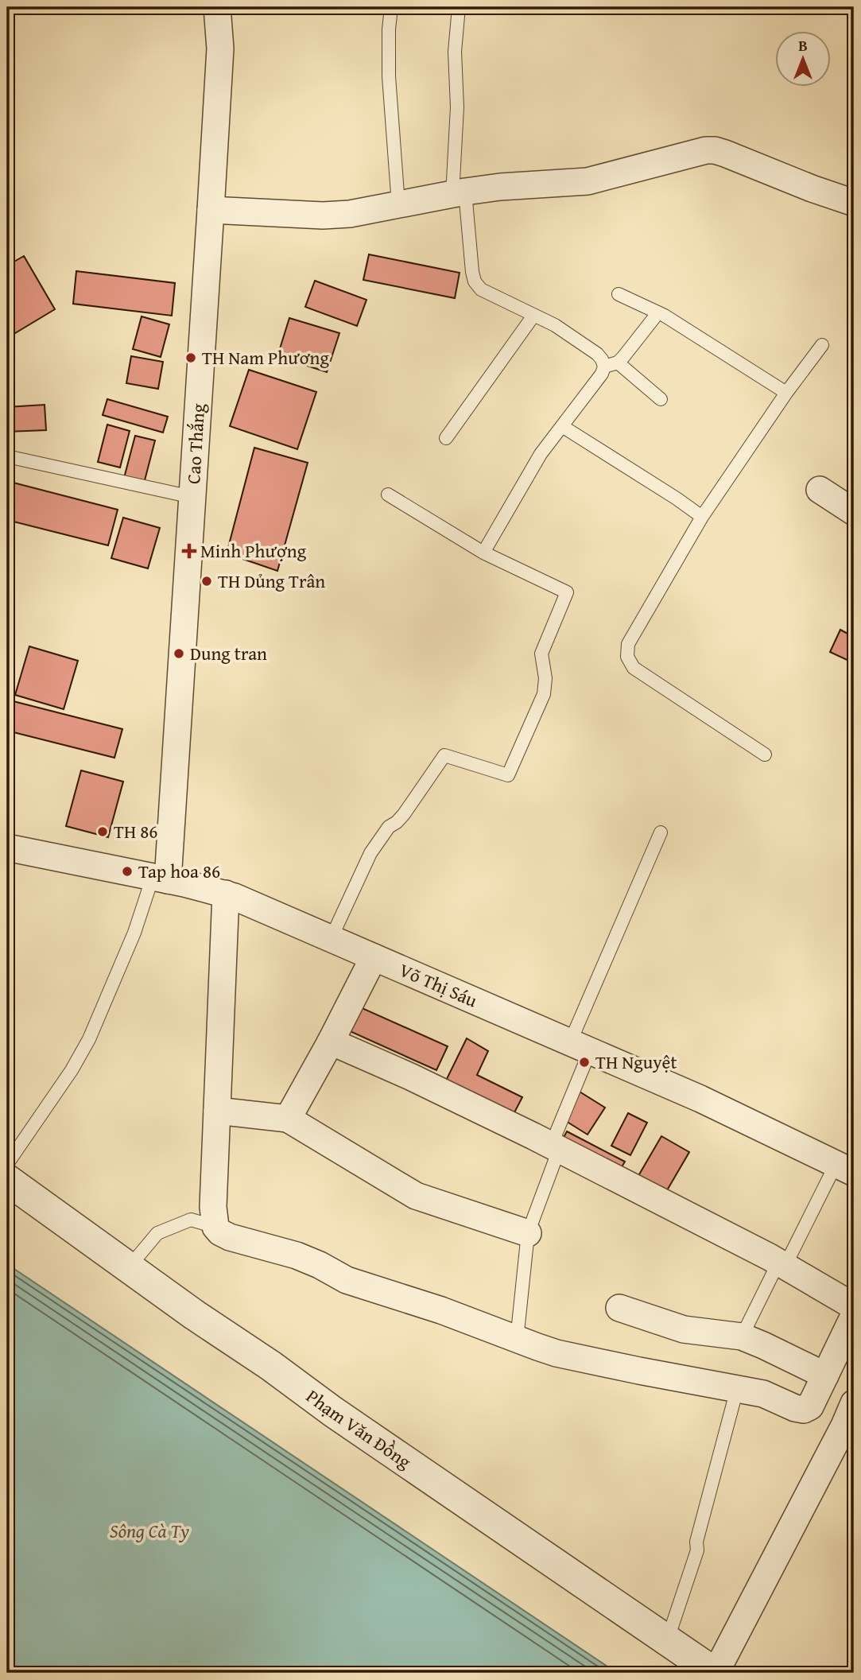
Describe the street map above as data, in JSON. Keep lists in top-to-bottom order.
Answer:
{
  "streets": {
    "street": ["Cao Thắng", "Võ Thị Sáu", "Phạm Văn Đồng"]
  },
  "crossings": [
    ["Cao Thắng", "Võ Thị Sáu"]
  ],
  "water": ["Sông Cà Ty"],
  "places": {
    "other": [
      "TH Nam Phương",
      "TH Dủng Trân",
      "Dung tran",
      "TH 86",
      "Tap hoa 86",
      "TH Nguyệt"
    ],
    "health": ["Minh Phượng"]
  },
  "north": "top"
}
